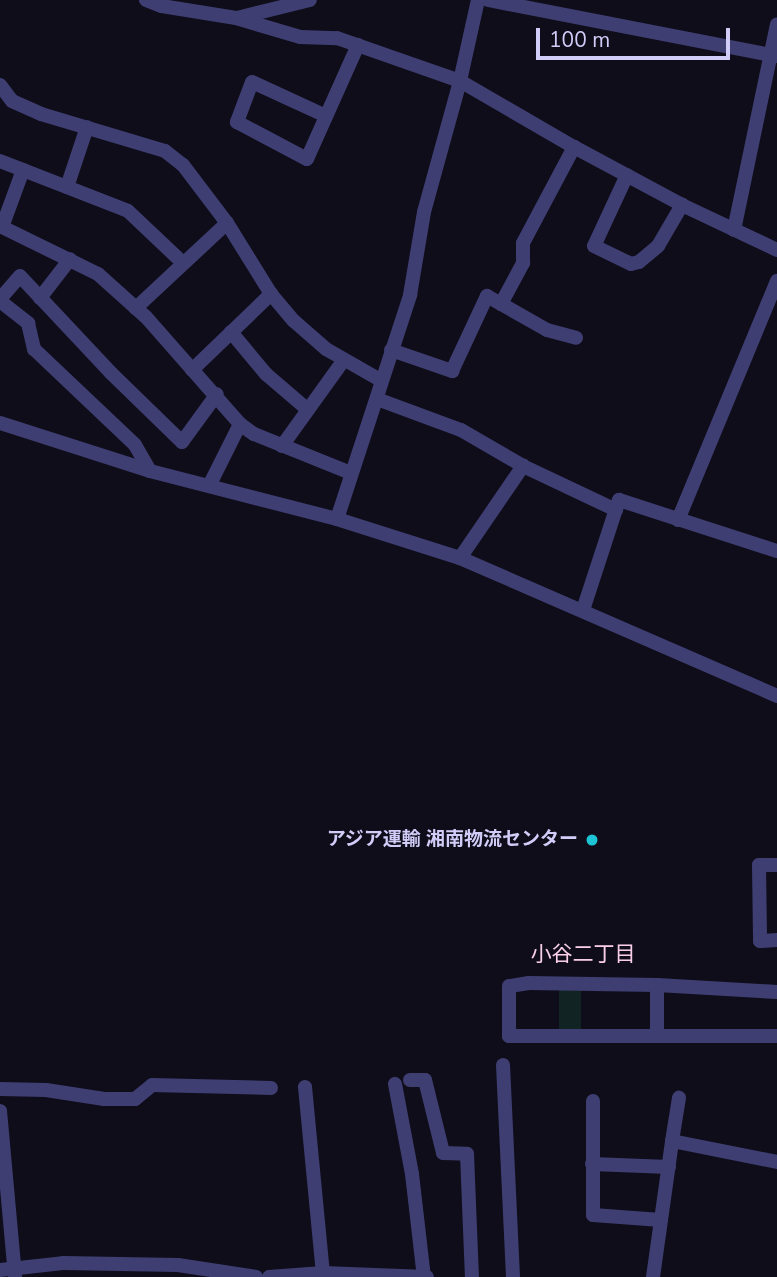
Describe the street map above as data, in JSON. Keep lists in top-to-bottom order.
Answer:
{
  "districts": ["小谷二丁目"],
  "places": ["アジア運輸 湘南物流センター"],
  "scale_bar": "100 m"
}
